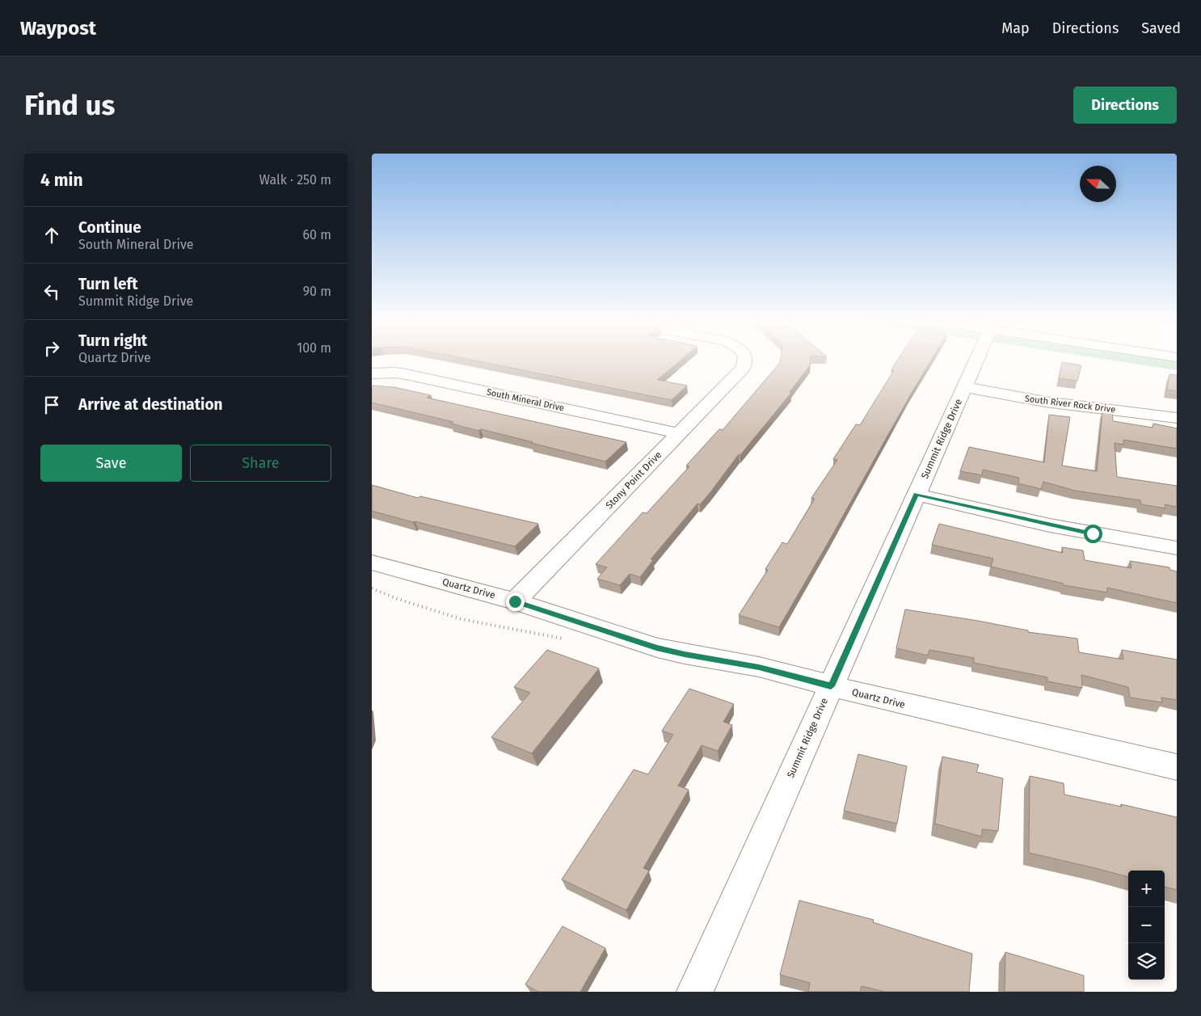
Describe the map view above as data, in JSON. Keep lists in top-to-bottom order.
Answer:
{
  "streets": {
    "street": [
      "South Mineral Drive",
      "South River Rock Drive",
      "Summit Ridge Drive",
      "Stony Point Drive",
      "Quartz Drive"
    ]
  },
  "crossings": [
    ["South Mineral Drive", "Stony Point Drive"],
    ["South River Rock Drive", "Summit Ridge Drive"],
    ["Summit Ridge Drive", "Quartz Drive"],
    ["Stony Point Drive", "Quartz Drive"]
  ],
  "north": "left",
  "page": {
    "header": "Waypost",
    "nav": ["Map", "Directions", "Saved"],
    "buttons": [
      "Directions",
      ["Save", "Share"]
    ],
    "title": "Find us",
    "heading": ["4 min", "Walk · 250 m"],
    "list": [
      ["Continue", "South Mineral Drive", "60 m"],
      ["Turn left", "Summit Ridge Drive", "90 m"],
      ["Turn right", "Quartz Drive", "100 m"],
      "Arrive at destination"
    ],
    "map_buttons": ["+", "−"]
  }
}
